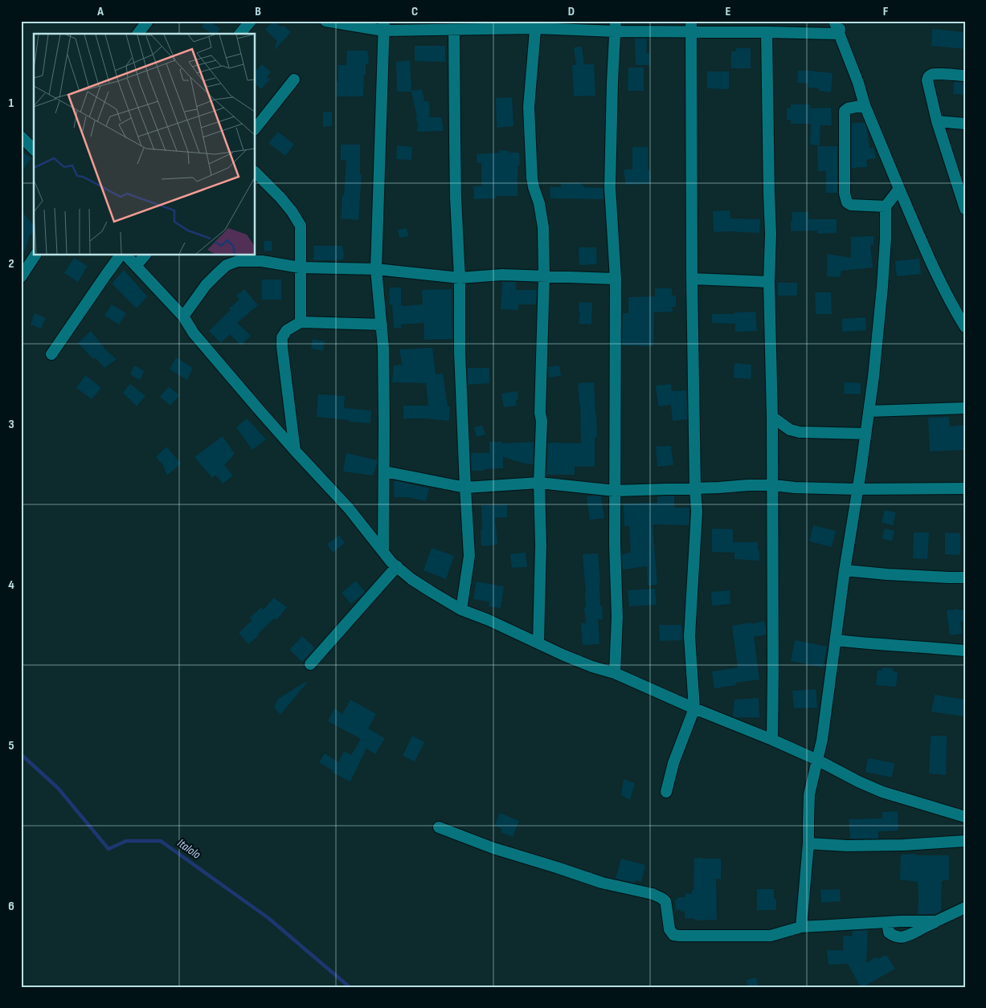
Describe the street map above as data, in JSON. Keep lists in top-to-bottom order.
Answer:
{
  "water": ["Italolo"],
  "grid": {
    "columns": [
      "A",
      "B",
      "C",
      "D",
      "E",
      "F"
    ],
    "rows": [
      "1",
      "2",
      "3",
      "4",
      "5",
      "6"
    ]
  }
}
